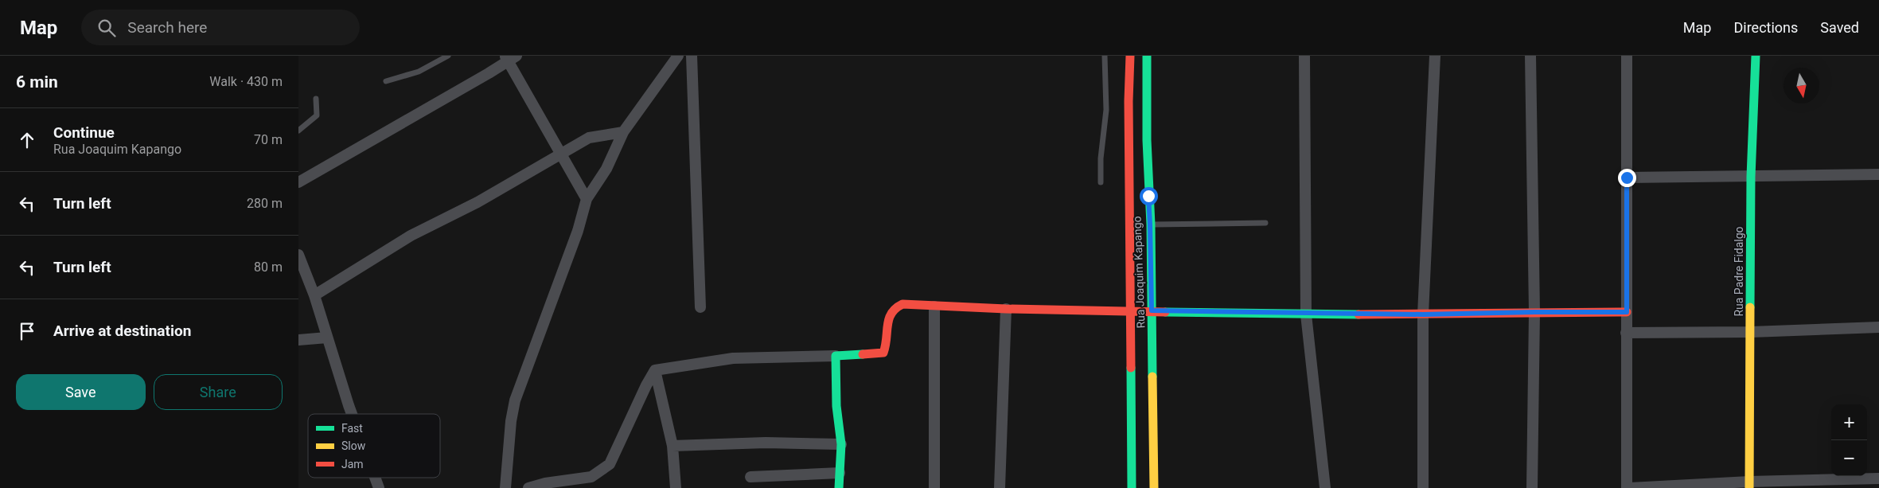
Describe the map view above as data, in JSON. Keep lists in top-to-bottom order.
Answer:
{
  "streets": {
    "street": ["Rua Padre Fidalgo", "Rua Joaquim Kapango"]
  },
  "legend": ["Fast", "Slow", "Jam"],
  "north": "bottom",
  "page": {
    "header": "Map",
    "search": "Search here",
    "nav": ["Map", "Directions", "Saved"],
    "heading": ["6 min", "Walk · 430 m"],
    "list": [
      ["Continue", "Rua Joaquim Kapango", "70 m"],
      ["Turn left", "280 m"],
      ["Turn left", "80 m"],
      "Arrive at destination"
    ],
    "buttons": ["Save", "Share"],
    "map_buttons": ["+", "−"]
  }
}
